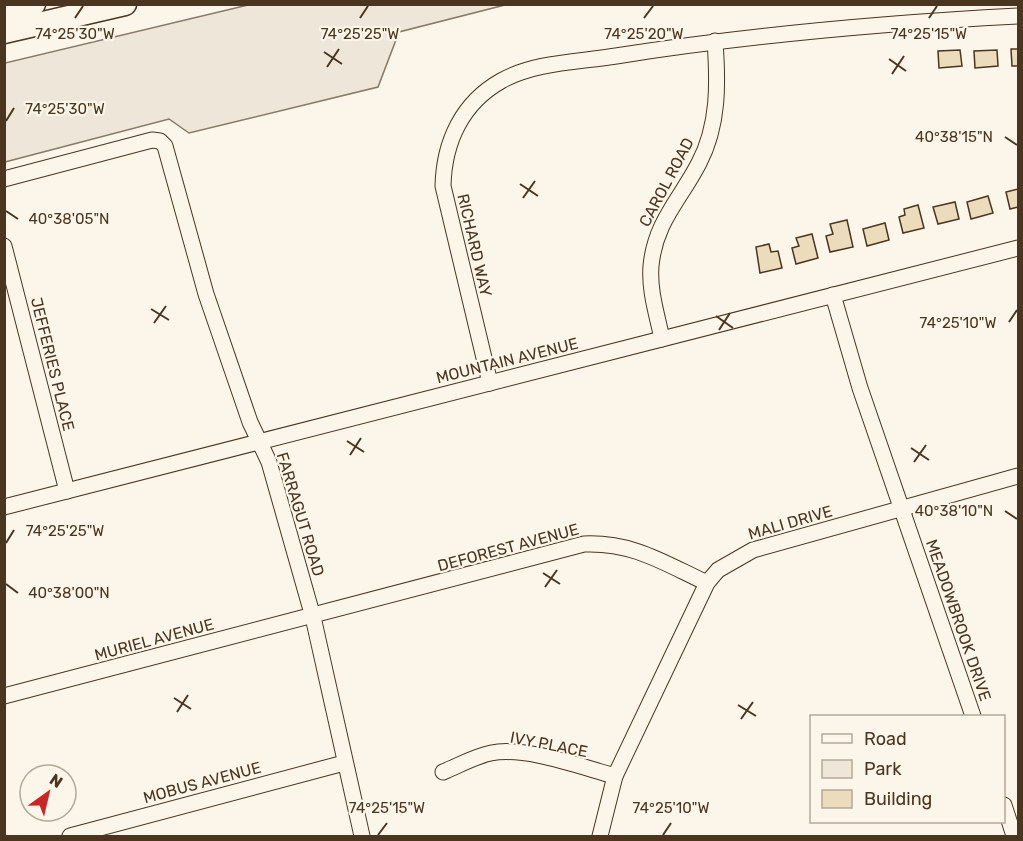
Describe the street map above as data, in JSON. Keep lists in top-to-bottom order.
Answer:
{
  "streets": {
    "street": [
      "CAROL ROAD",
      "RICHARD WAY",
      "MOUNTAIN AVENUE",
      "JEFFERIES PLACE",
      "FARRAGUT ROAD",
      "MALI DRIVE",
      "DEFOREST AVENUE",
      "MEADOWBROOK DRIVE",
      "MURIEL AVENUE",
      "IVY PLACE",
      "MOBUS AVENUE"
    ]
  },
  "crossings": [
    ["CAROL ROAD", "RICHARD WAY"],
    ["CAROL ROAD", "MOUNTAIN AVENUE"],
    ["RICHARD WAY", "MOUNTAIN AVENUE"],
    ["MOUNTAIN AVENUE", "JEFFERIES PLACE"],
    ["MOUNTAIN AVENUE", "FARRAGUT ROAD"],
    ["MOUNTAIN AVENUE", "MEADOWBROOK DRIVE"],
    ["FARRAGUT ROAD", "DEFOREST AVENUE"],
    ["FARRAGUT ROAD", "MURIEL AVENUE"],
    ["FARRAGUT ROAD", "MOBUS AVENUE"],
    ["MALI DRIVE", "DEFOREST AVENUE"],
    ["MALI DRIVE", "MEADOWBROOK DRIVE"],
    ["MALI DRIVE", "IVY PLACE"],
    ["DEFOREST AVENUE", "MURIEL AVENUE"]
  ],
  "legend": ["Road", "Park", "Building"],
  "north": "top right",
  "coordinates": [
    "74°25'30\"W",
    "74°25'25\"W",
    "74°25'20\"W",
    "74°25'15\"W",
    "40°38'15\"N",
    "40°38'05\"N",
    "74°25'10\"W",
    "40°38'10\"N",
    "40°38'00\"N"
  ]
}
